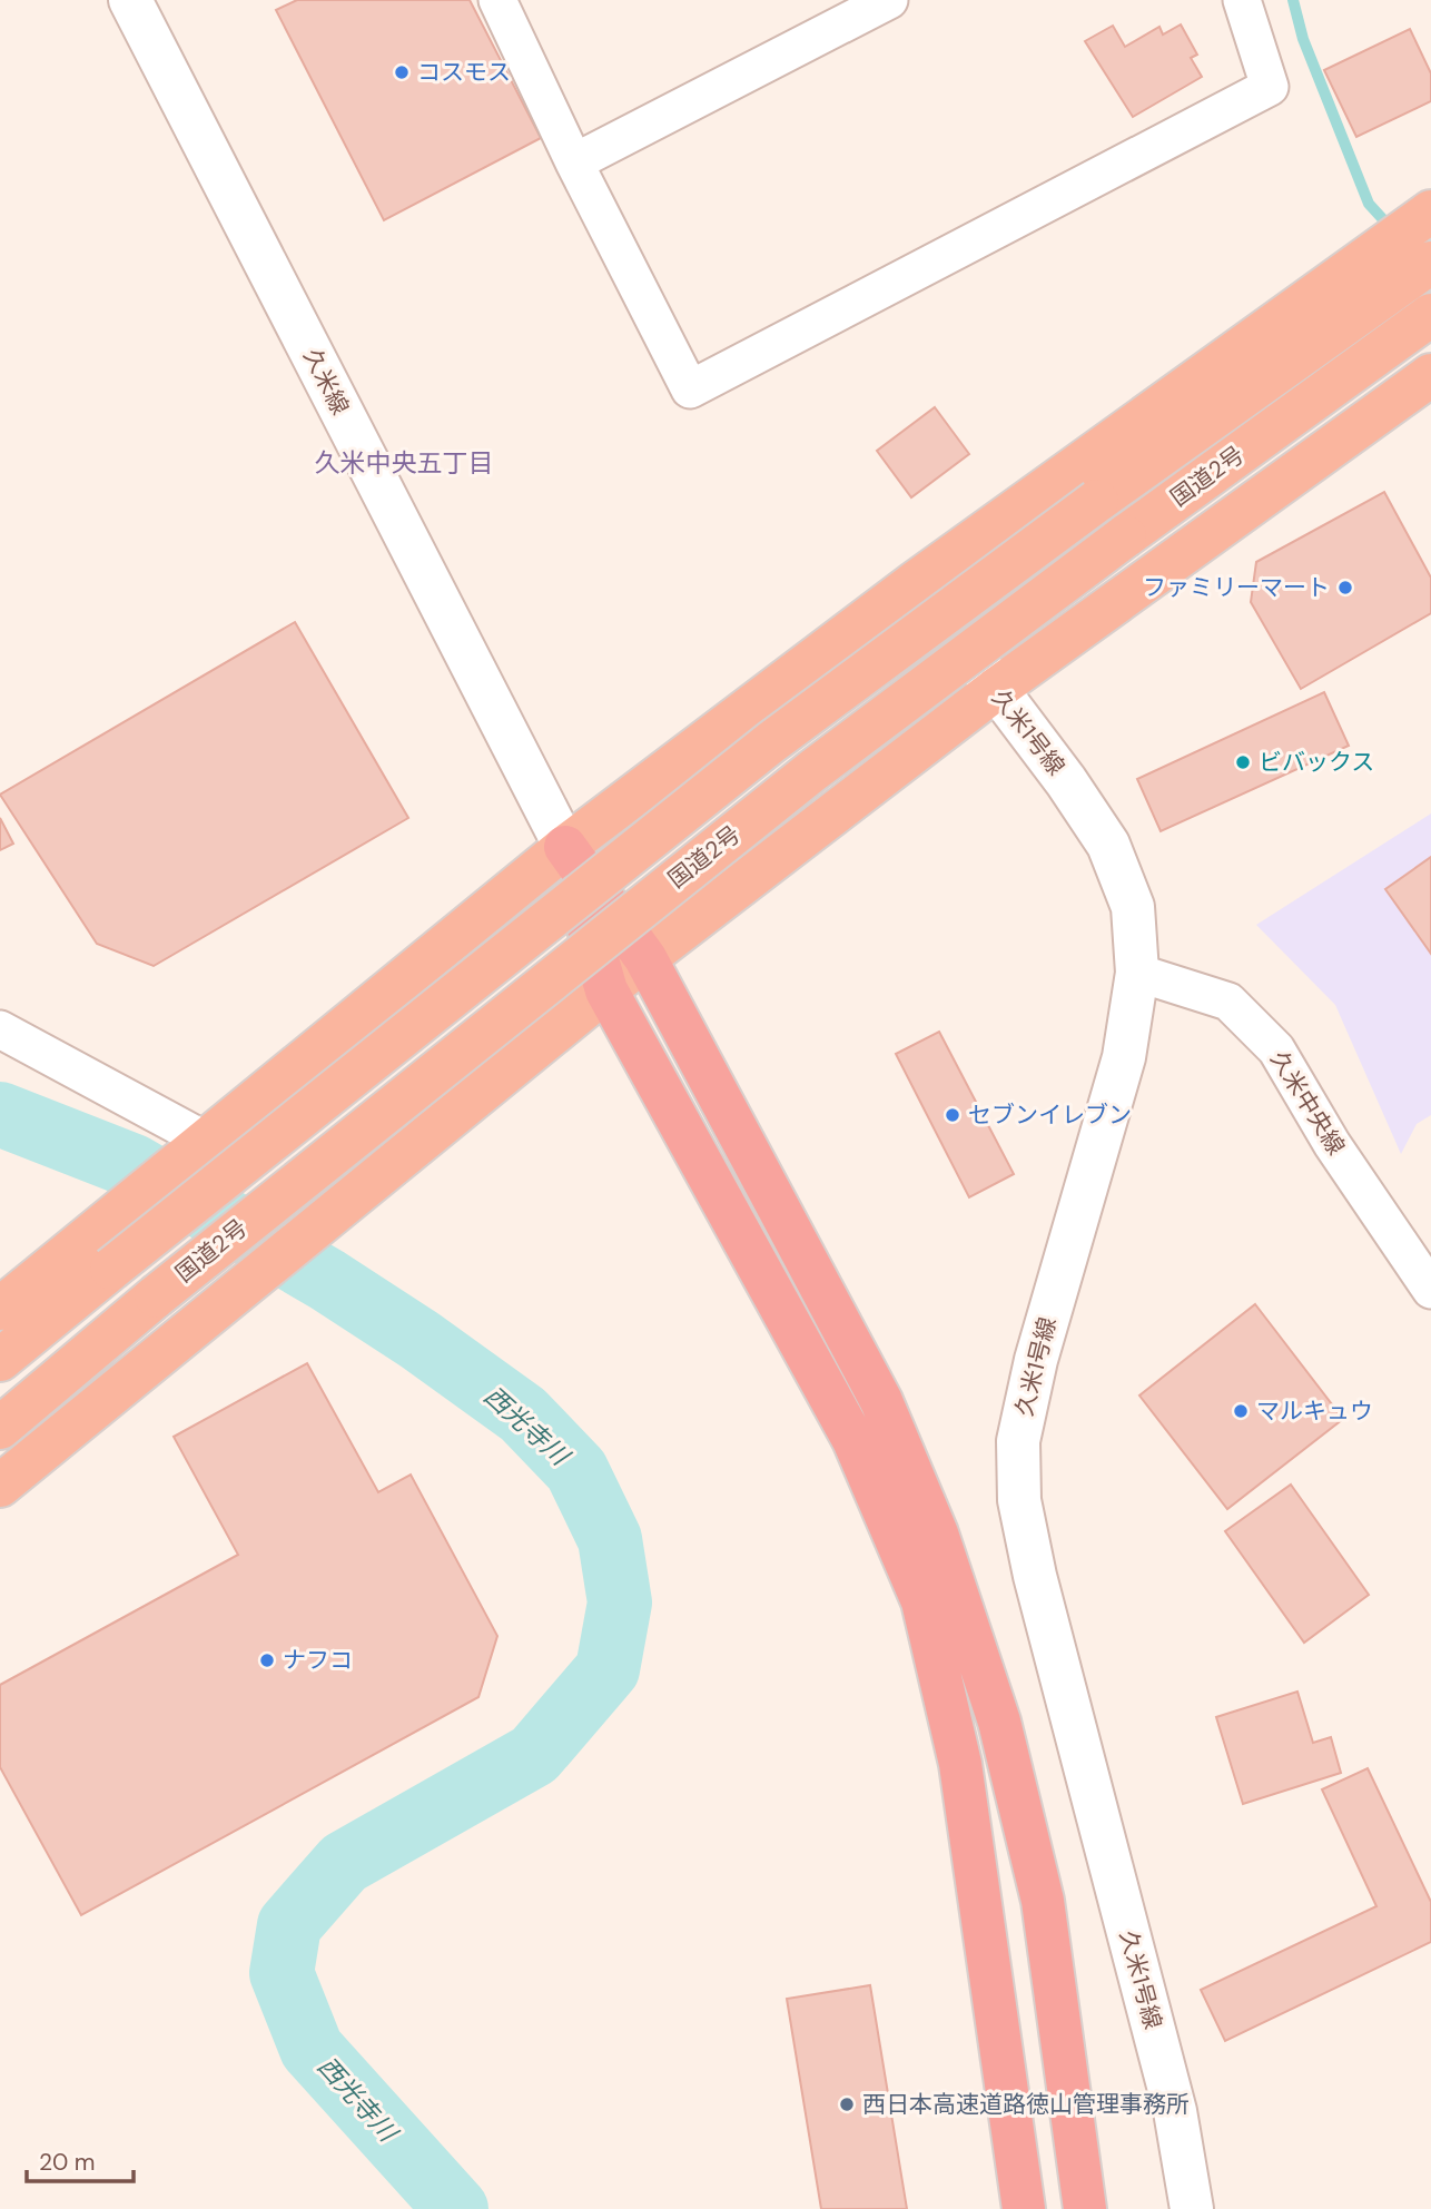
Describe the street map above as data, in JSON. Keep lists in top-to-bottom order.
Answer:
{
  "streets": {
    "highway": ["国道2号"],
    "street": ["久米線", "久米1号線", "久米中央線"]
  },
  "crossings": [
    ["久米1号線", "久米中央線"]
  ],
  "districts": ["久米中央五丁目"],
  "water": ["西光寺川"],
  "places": [
    "コスモス",
    "ファミリーマート",
    "ビバックス",
    "セブンイレブン",
    "マルキュウ",
    "ナフコ",
    "西日本高速道路徳山管理事務所"
  ],
  "scale_bar": "20 m"
}
